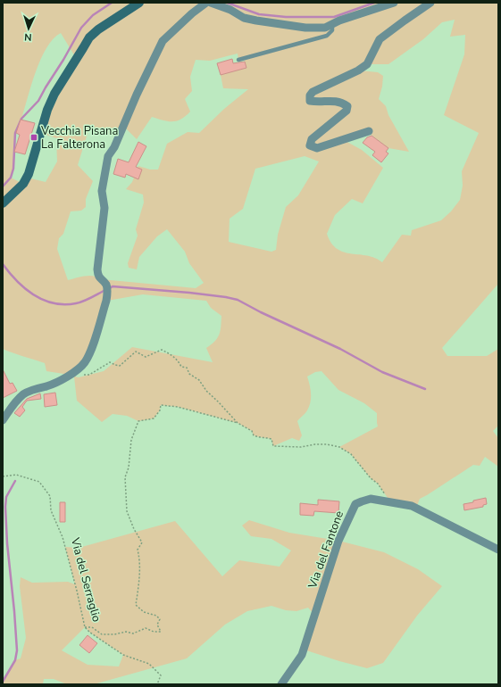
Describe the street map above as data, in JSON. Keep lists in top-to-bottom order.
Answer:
{
  "streets": {
    "street": ["Via del Fantone"],
    "path": ["Via del Serraglio"]
  },
  "places": {
    "transit": ["Vecchia Pisana La Falterona"]
  },
  "north": "bottom"
}
